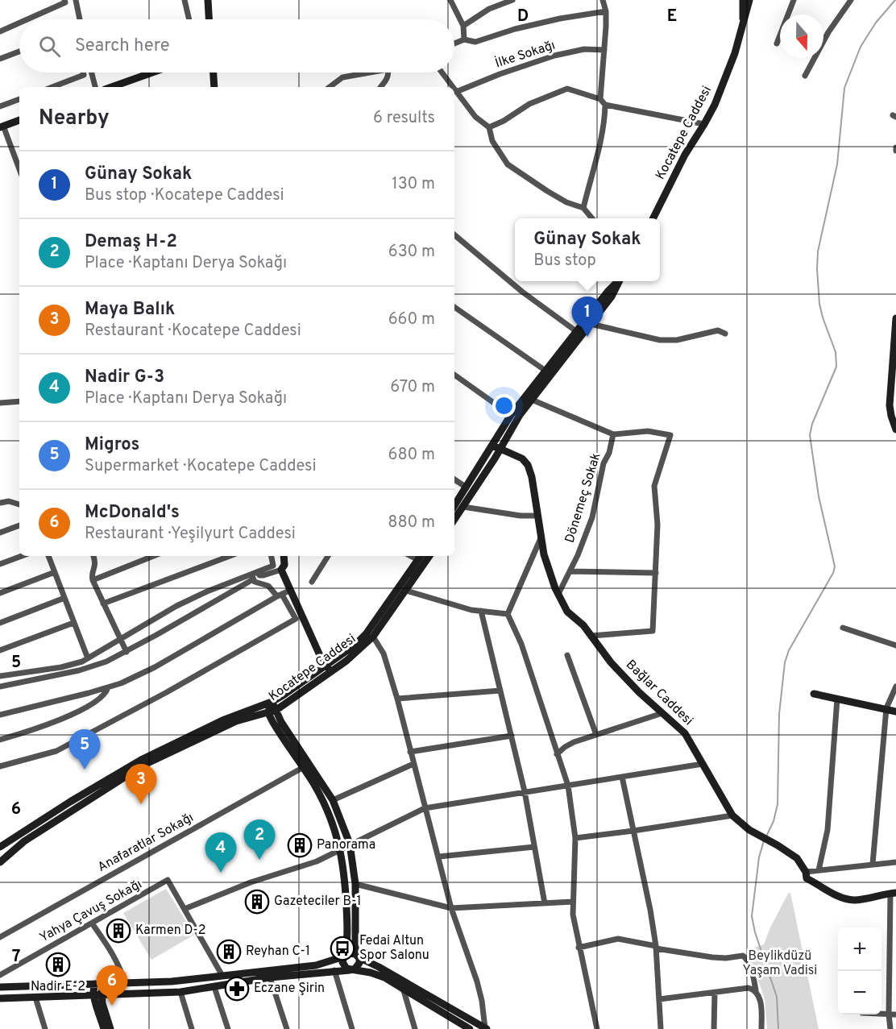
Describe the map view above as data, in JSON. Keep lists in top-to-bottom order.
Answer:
{
  "streets": {
    "main road": ["Kocatepe Caddesi", "Bağlar Caddesi"],
    "street": [
      "İlke Sokağı",
      "Dönemeç Sokak",
      "Anafaratlar Sokağı",
      "Yahya Çavuş Sokağı"
    ]
  },
  "crossings": [
    ["Dönemeç Sokak", "Bağlar Caddesi"]
  ],
  "parks": ["Beylikdüzü Yaşam Vadisi"],
  "places": {
    "building": [
      "Panorama",
      "Gazeteciler B-1",
      "Karmen D-2",
      "Reyhan C-1",
      "Nadir E-2"
    ],
    "bus stop": ["Fedai Altun Spor Salonu"],
    "pharmacy": ["Eczane Şirin"]
  },
  "north": "bottom",
  "page": {
    "search": "Search here",
    "heading": ["Nearby", "6 results"],
    "list": [
      {
        "mark": "1",
        "name": "Günay Sokak",
        "note": "Bus stop · Kocatepe Caddesi",
        "value": "130 m"
      },
      {
        "mark": "2",
        "name": "Demaş H-2",
        "note": "Place · Kaptanı Derya Sokağı",
        "value": "630 m"
      },
      {
        "mark": "3",
        "name": "Maya Balık",
        "note": "Restaurant · Kocatepe Caddesi",
        "value": "660 m"
      },
      {
        "mark": "4",
        "name": "Nadir G-3",
        "note": "Place · Kaptanı Derya Sokağı",
        "value": "670 m"
      },
      {
        "mark": "5",
        "name": "Migros",
        "note": "Supermarket · Kocatepe Caddesi",
        "value": "680 m"
      },
      {
        "mark": "6",
        "name": "McDonald's",
        "note": "Restaurant · Yeşilyurt Caddesi",
        "value": "880 m"
      }
    ],
    "popup": ["Günay Sokak", "Bus stop"],
    "pins": [
      "1",
      "5",
      "3",
      "2",
      "4",
      "6"
    ],
    "map_buttons": ["+", "−"]
  },
  "grid": {
    "columns": ["D", "E"],
    "rows": ["5", "6", "7"]
  }
}
